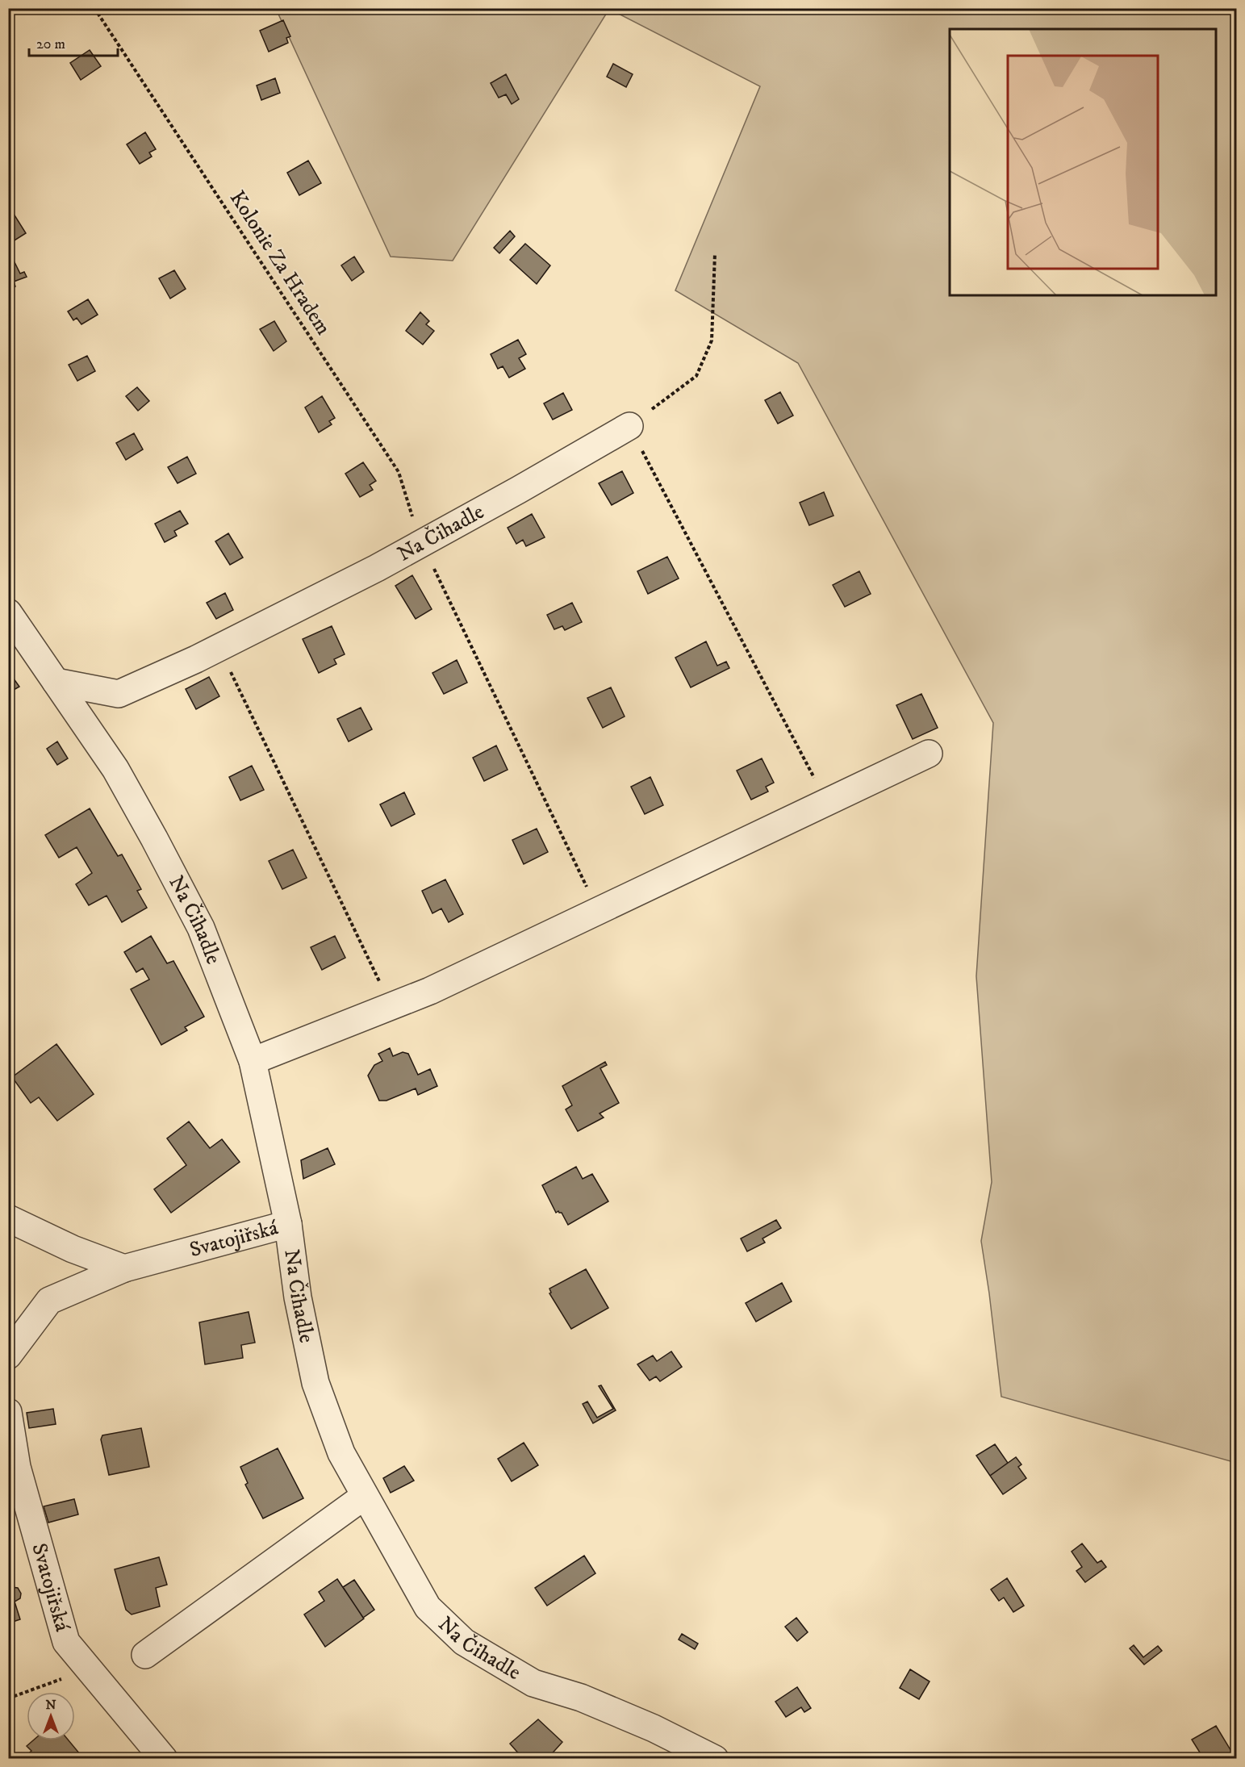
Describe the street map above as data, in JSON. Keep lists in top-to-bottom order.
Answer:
{
  "streets": {
    "street": ["Na Čihadle", "Svatojiřská"],
    "path": ["Kolonie Za Hradem"]
  },
  "crossings": [
    ["Kolonie Za Hradem", "Na Čihadle"],
    ["Na Čihadle", "Svatojiřská"]
  ],
  "scale_bar": "20 m",
  "north": "top"
}
